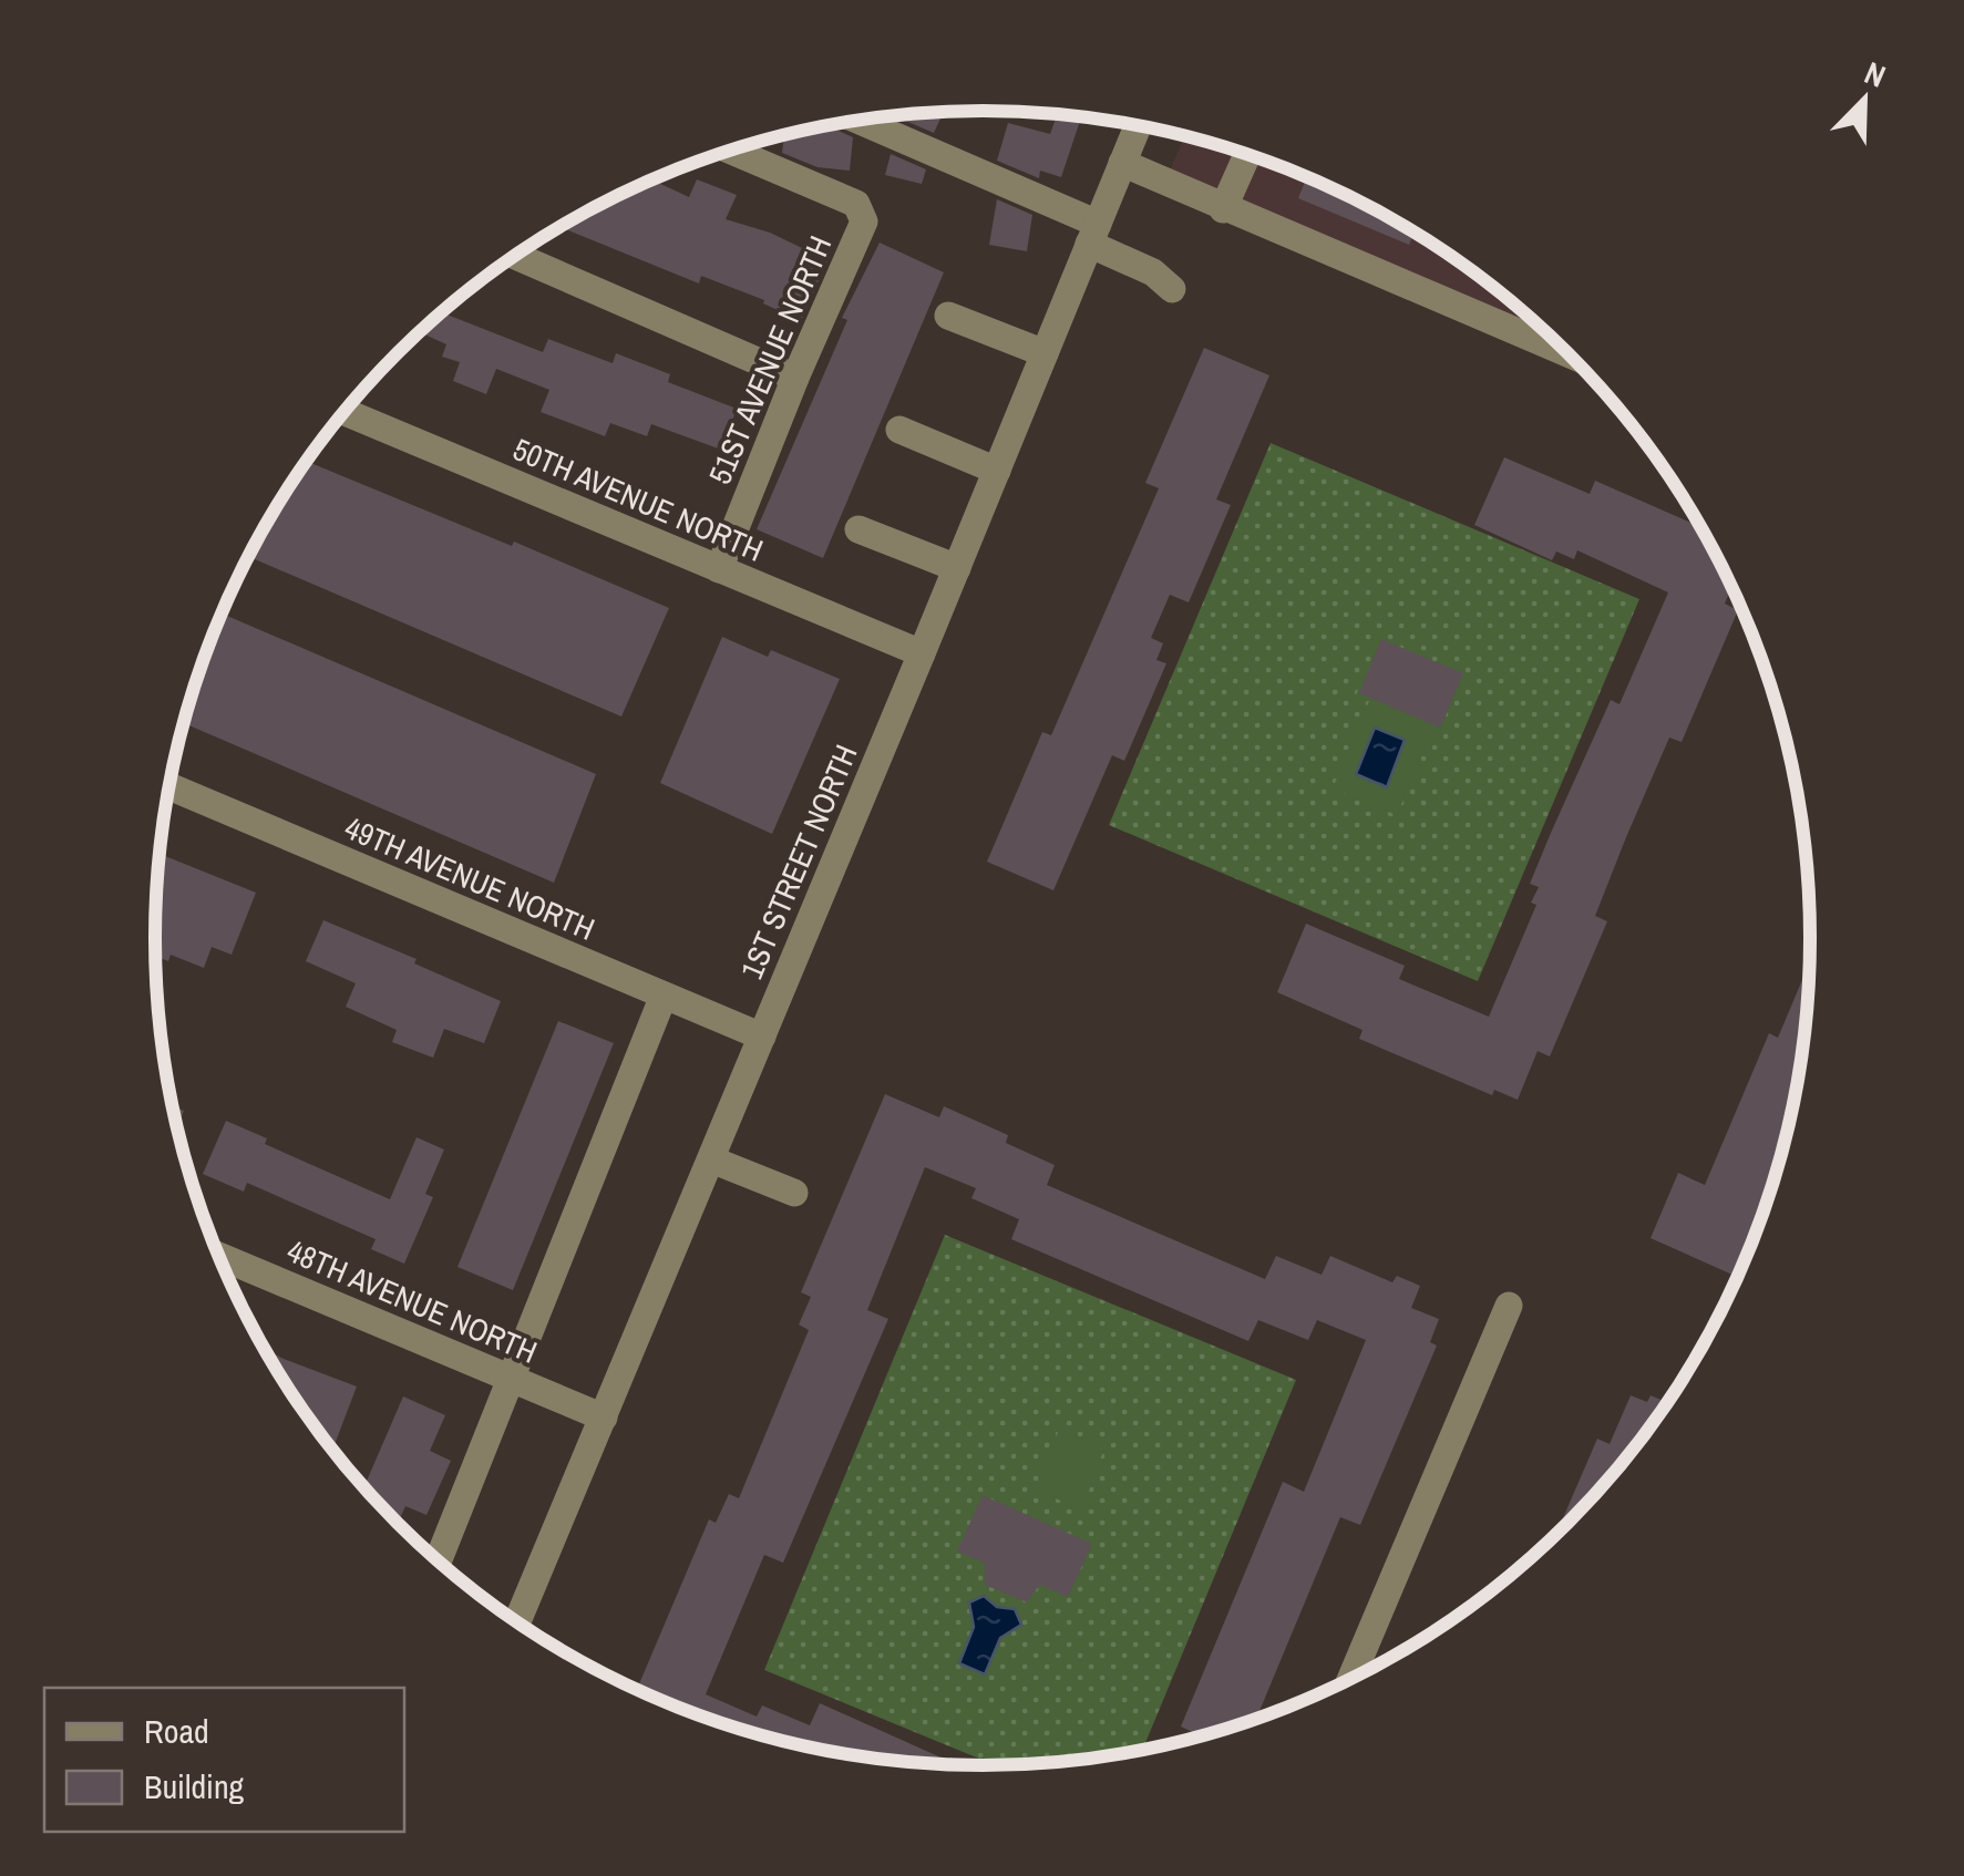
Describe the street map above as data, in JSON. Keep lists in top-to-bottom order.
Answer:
{
  "streets": {
    "street": [
      "51ST AVENUE NORTH",
      "50TH AVENUE NORTH",
      "1ST STREET NORTH",
      "49TH AVENUE NORTH",
      "48TH AVENUE NORTH"
    ]
  },
  "crossings": [
    ["51ST AVENUE NORTH", "50TH AVENUE NORTH"],
    ["50TH AVENUE NORTH", "1ST STREET NORTH"],
    ["1ST STREET NORTH", "49TH AVENUE NORTH"],
    ["1ST STREET NORTH", "48TH AVENUE NORTH"]
  ],
  "legend": ["Road", "Building"],
  "north": "top right"
}
